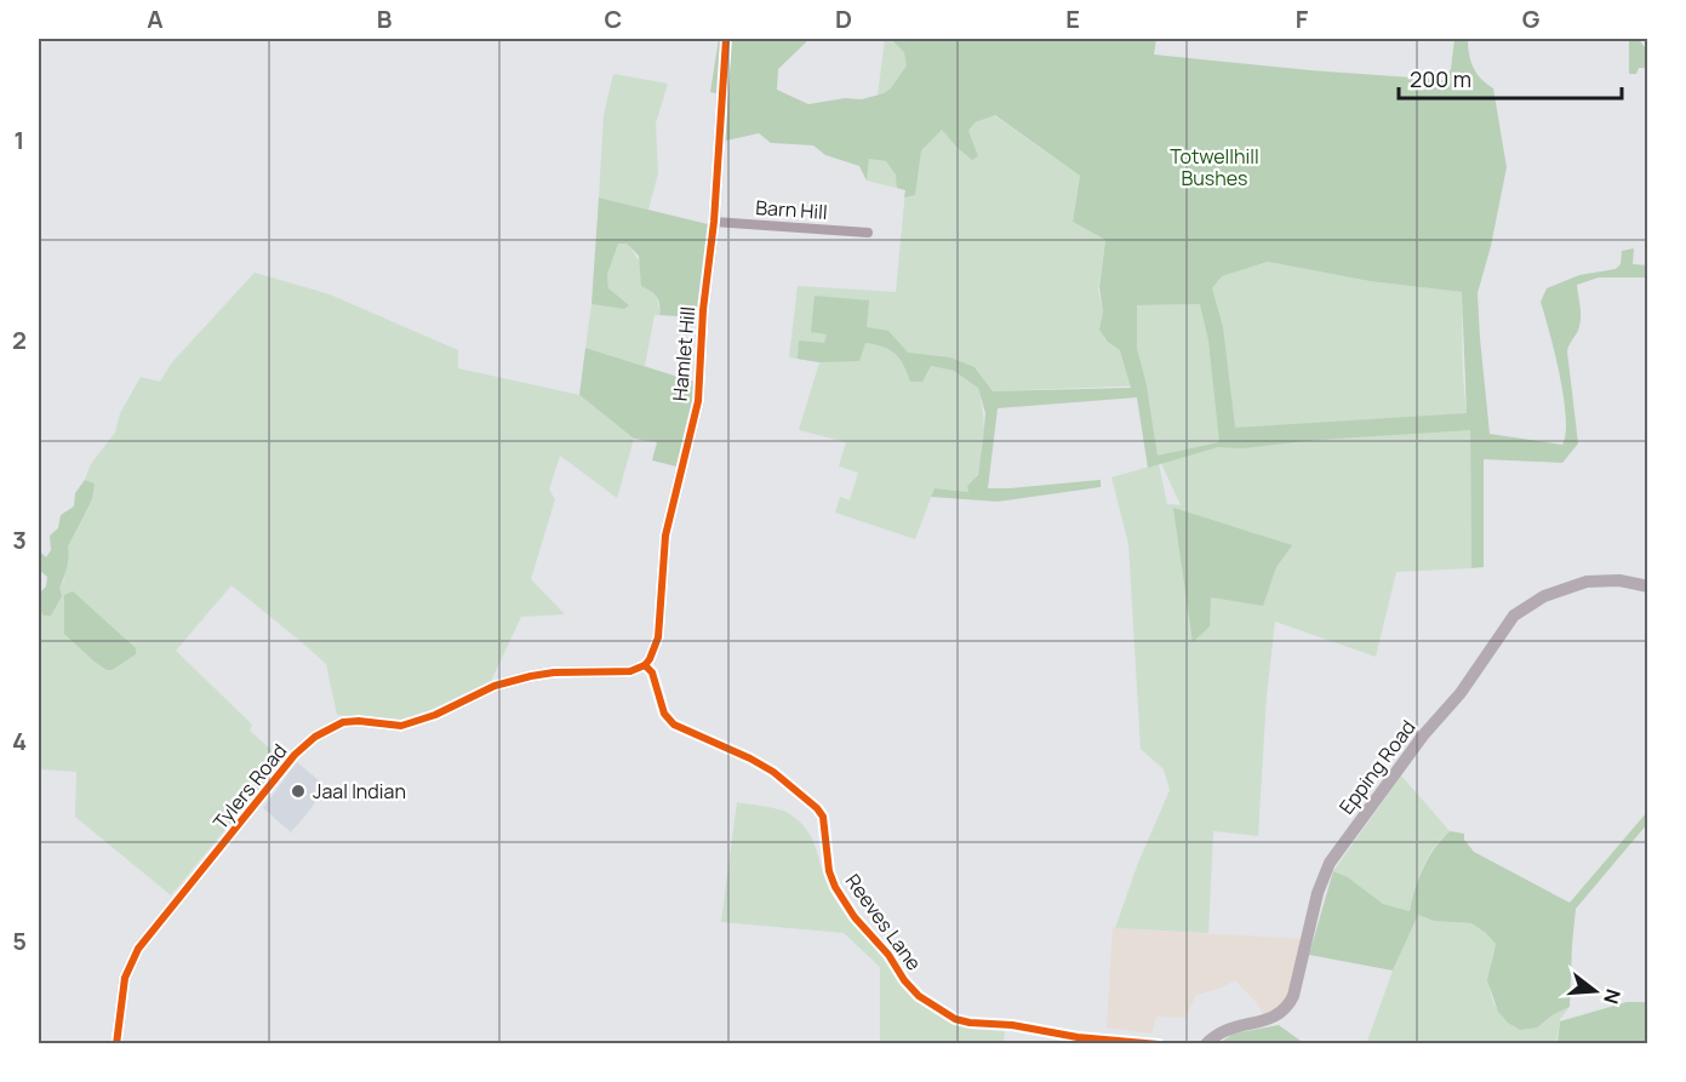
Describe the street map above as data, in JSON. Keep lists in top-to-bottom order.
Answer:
{
  "streets": {
    "street": [
      "Barn Hill",
      "Hamlet Hill",
      "Epping Road",
      "Tylers Road",
      "Reeves Lane"
    ]
  },
  "crossings": [
    ["Barn Hill", "Hamlet Hill"],
    ["Hamlet Hill", "Tylers Road"],
    ["Hamlet Hill", "Reeves Lane"],
    ["Tylers Road", "Reeves Lane"]
  ],
  "parks": ["Totwellhill Bushes"],
  "places": ["Jaal Indian"],
  "scale_bar": "200 m",
  "north": "right",
  "grid": {
    "columns": [
      "A",
      "B",
      "C",
      "D",
      "E",
      "F",
      "G"
    ],
    "rows": [
      "1",
      "2",
      "3",
      "4",
      "5"
    ]
  }
}
